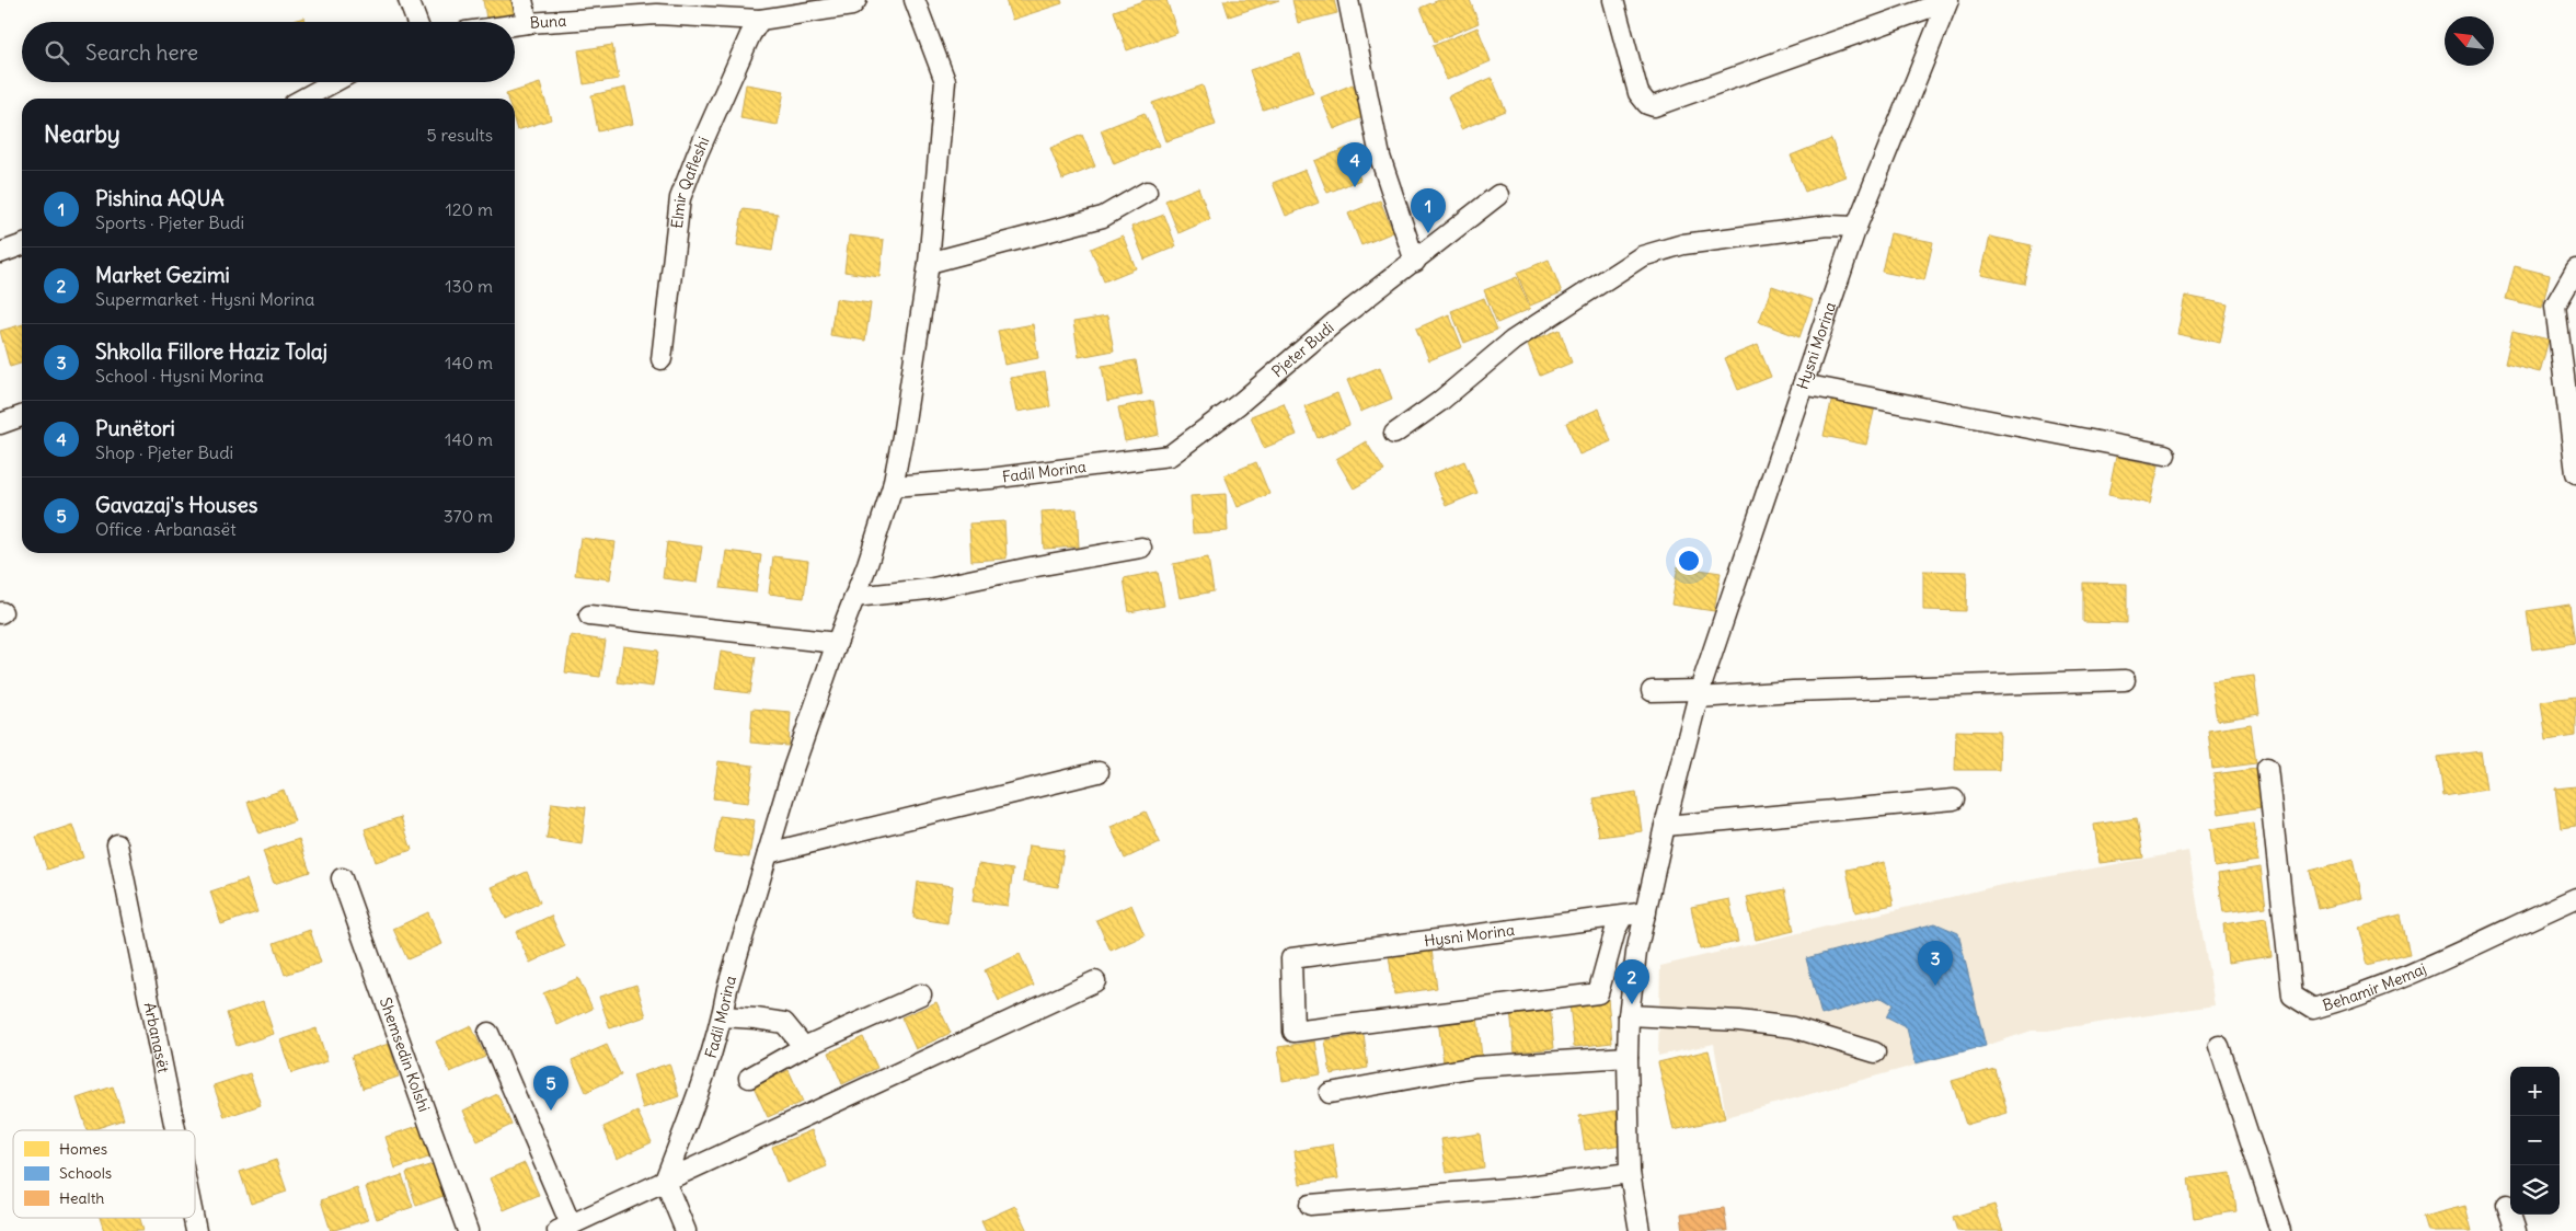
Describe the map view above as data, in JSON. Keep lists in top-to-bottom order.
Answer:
{
  "streets": {
    "street": [
      "Buna",
      "Elmir Qafleshi",
      "Hysni Morina",
      "Pjeter Budi",
      "Fadil Morina",
      "Behamir Memaj",
      "Arbanasët",
      "Shemsedin Kolshi"
    ]
  },
  "crossings": [
    ["Buna", "Elmir Qafleshi"],
    ["Pjeter Budi", "Fadil Morina"]
  ],
  "legend": ["Homes", "Schools", "Health"],
  "north": "top left",
  "page": {
    "search": "Search here",
    "heading": ["Nearby", "5 results"],
    "pins": [
      "4",
      "1",
      "3",
      "2",
      "5"
    ],
    "list": [
      {
        "mark": "1",
        "name": "Pishina AQUA",
        "note": "Sports · Pjeter Budi",
        "value": "120 m"
      },
      {
        "mark": "2",
        "name": "Market Gezimi",
        "note": "Supermarket · Hysni Morina",
        "value": "130 m"
      },
      {
        "mark": "3",
        "name": "Shkolla Fillore Haziz Tolaj",
        "note": "School · Hysni Morina",
        "value": "140 m"
      },
      {
        "mark": "4",
        "name": "Punëtori",
        "note": "Shop · Pjeter Budi",
        "value": "140 m"
      },
      {
        "mark": "5",
        "name": "Gavazaj's Houses",
        "note": "Office · Arbanasët",
        "value": "370 m"
      }
    ],
    "map_buttons": ["+", "−"]
  }
}
